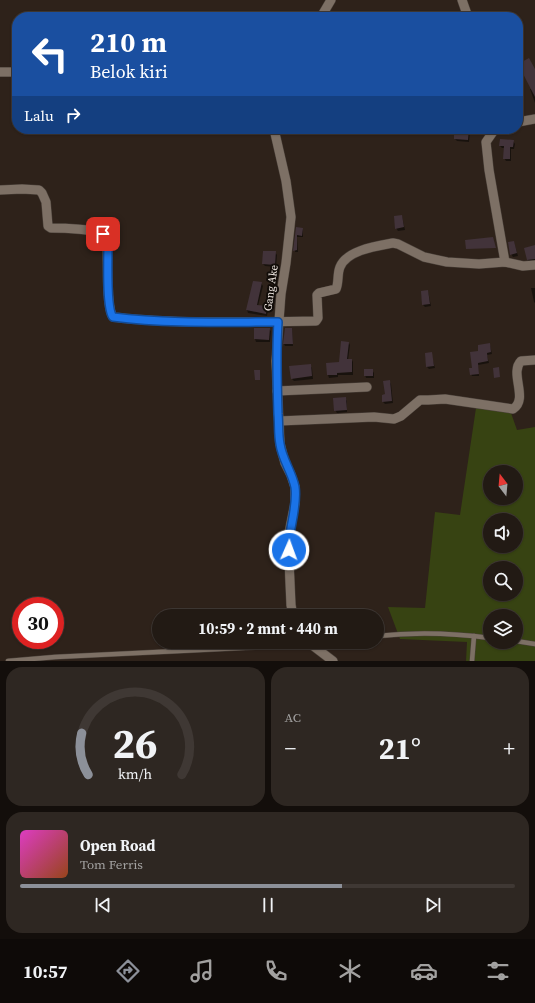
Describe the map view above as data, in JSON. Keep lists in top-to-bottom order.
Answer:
{
  "streets": {
    "street": ["Gang Ake"]
  },
  "north": "top",
  "page": {
    "turn": ["210 m", "Belok kiri"],
    "then": "Lalu",
    "limit": "30",
    "trip": "10:59 · 2 mnt · 440 m",
    "tile": "AC",
    "heat": ["−", "21°", "+"],
    "song": ["Open Road", "Tom Ferris"],
    "tabs": "10:57",
    "gauge": ["26", "km/h"]
  }
}
